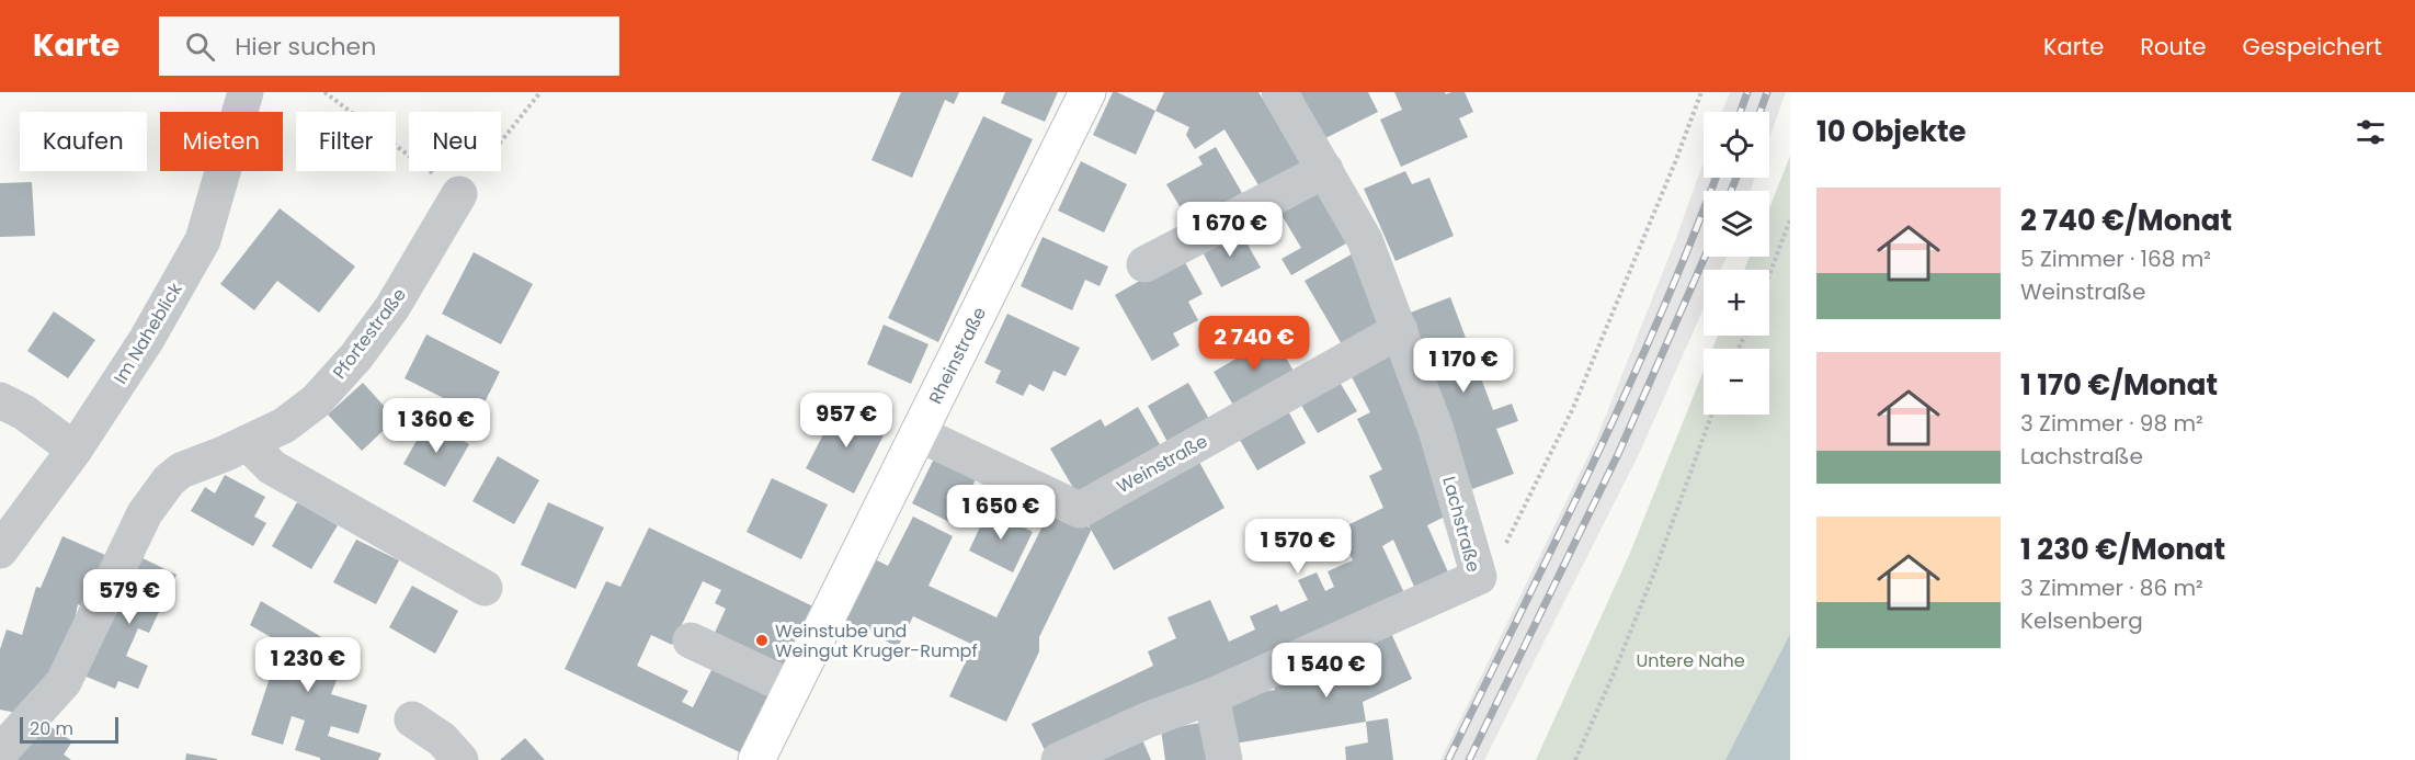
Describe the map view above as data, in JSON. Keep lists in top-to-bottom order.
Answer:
{
  "streets": {
    "main road": ["Rheinstraße"],
    "street": [
      "Im Naheblick",
      "Pfortestraße",
      "Weinstraße",
      "Lachstraße"
    ]
  },
  "crossings": [
    ["Rheinstraße", "Weinstraße"],
    ["Weinstraße", "Lachstraße"]
  ],
  "parks": ["Untere Nahe"],
  "places": ["Weinstube und Weingut Kruger-Rumpf"],
  "scale_bar": "20 m",
  "page": {
    "header": "Karte",
    "search": "Hier suchen",
    "nav": ["Karte", "Route", "Gespeichert"],
    "heading": "10 Objekte",
    "map_buttons": ["+", "−"],
    "chip": [
      "Kaufen",
      "Mieten",
      "Filter",
      "Neu"
    ],
    "list": [
      {
        "name": "2 740 €/Monat",
        "note": "5 Zimmer · 168 m² · Weinstraße"
      },
      {
        "name": "1 170 €/Monat",
        "note": "3 Zimmer · 98 m² · Lachstraße"
      },
      {
        "name": "1 230 €/Monat",
        "note": "3 Zimmer · 86 m² · Kelsenberg"
      }
    ],
    "price": [
      "1 670 €",
      "2 740 €",
      "1 170 €",
      "957 €",
      "1 360 €",
      "1 650 €",
      "1 570 €",
      "579 €",
      "1 230 €",
      "1 540 €"
    ],
    "scale": "20 m"
  }
}
